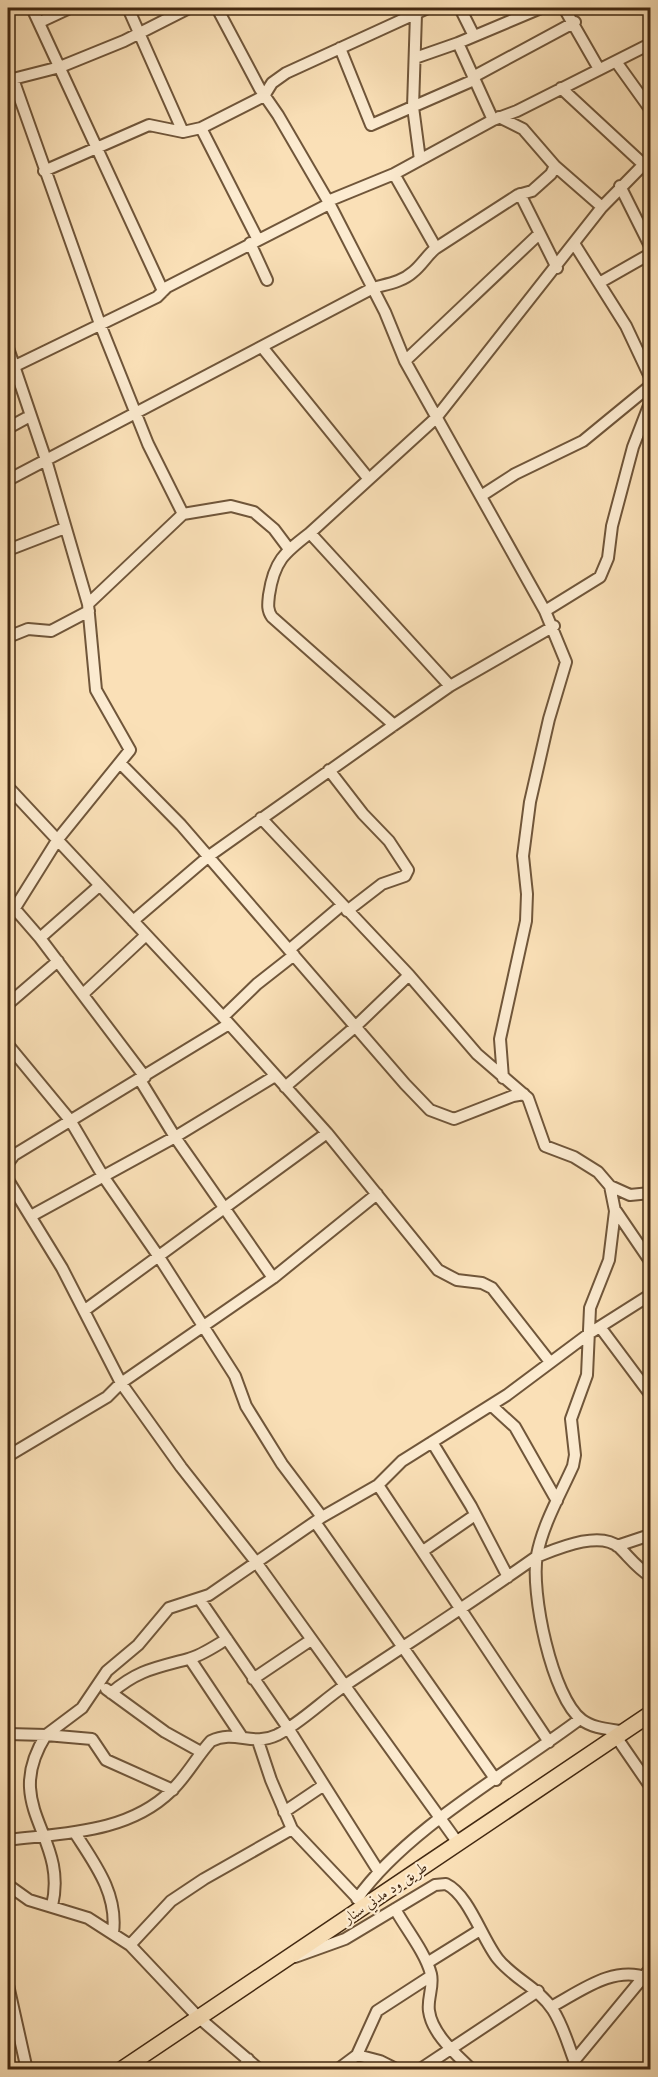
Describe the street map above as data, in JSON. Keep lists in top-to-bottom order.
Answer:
{
  "streets": {
    "highway": ["طريق ود مدني سنار"]
  }
}
